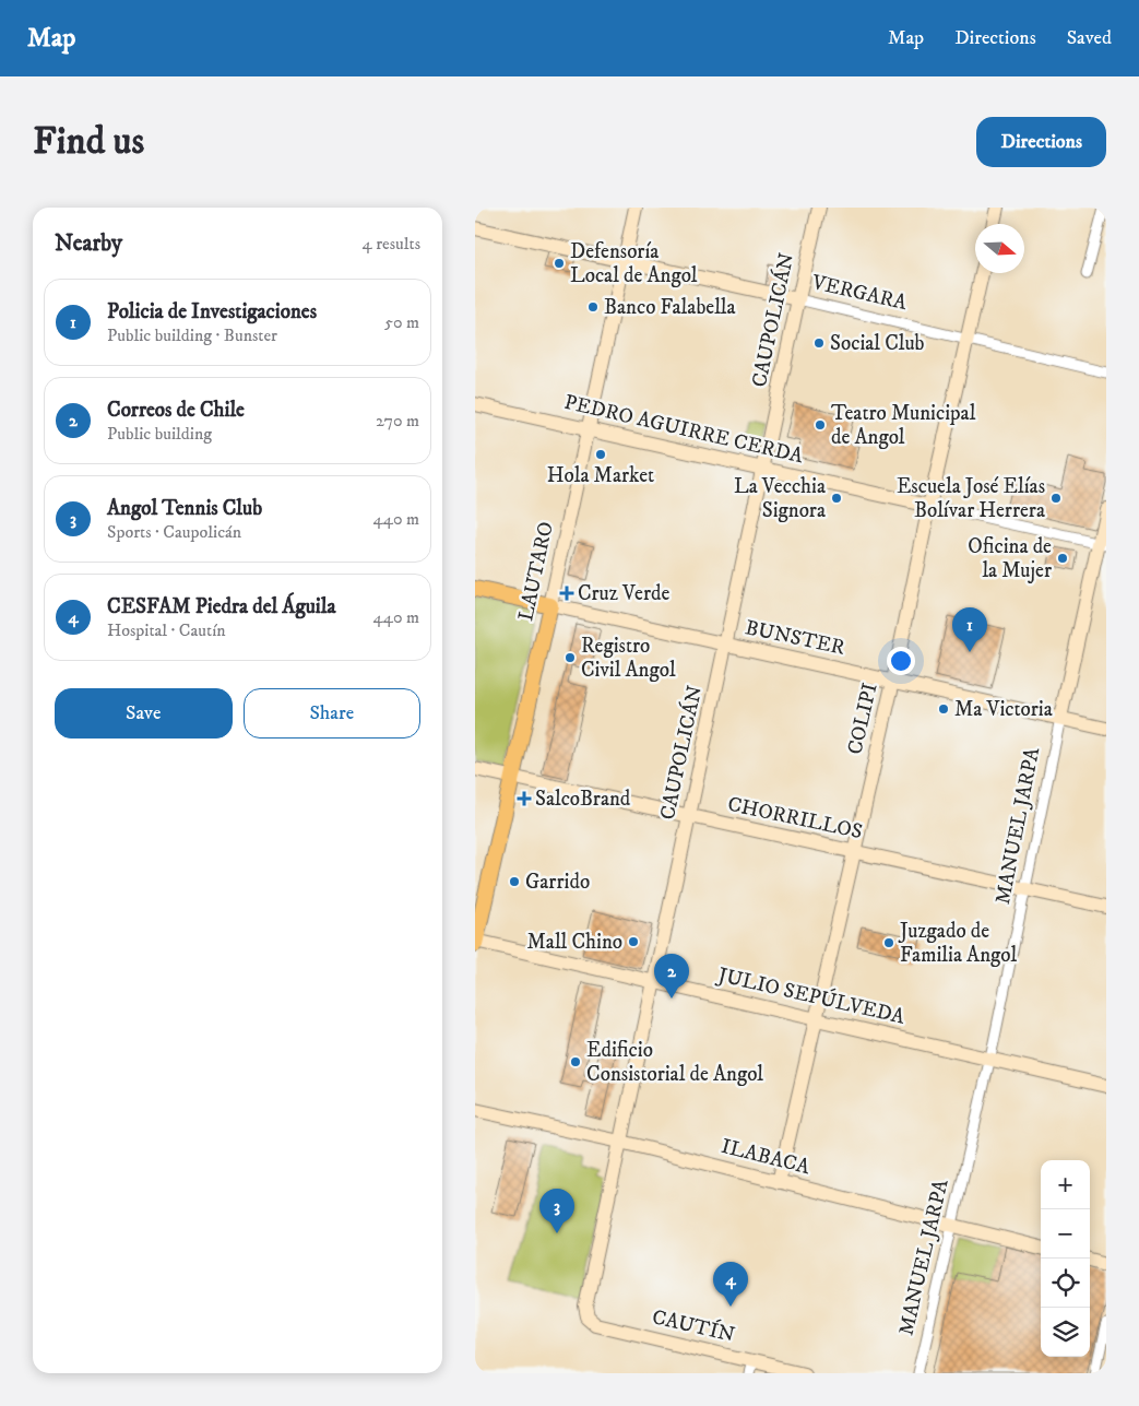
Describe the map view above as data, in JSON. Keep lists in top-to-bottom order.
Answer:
{
  "streets": {
    "main road": [
      "VERGARA",
      "CAUPOLICÁN",
      "PEDRO AGUIRRE CERDA",
      "LAUTARO",
      "BUNSTER",
      "COLIPI",
      "CHORRILLOS",
      "MANUEL JARPA",
      "JULIO SEPÚLVEDA",
      "ILABACA",
      "CAUTÍN"
    ]
  },
  "crossings": [
    ["VERGARA", "CAUPOLICÁN"],
    ["VERGARA", "LAUTARO"],
    ["VERGARA", "COLIPI"],
    ["CAUPOLICÁN", "PEDRO AGUIRRE CERDA"],
    ["CAUPOLICÁN", "BUNSTER"],
    ["CAUPOLICÁN", "CHORRILLOS"],
    ["CAUPOLICÁN", "JULIO SEPÚLVEDA"],
    ["CAUPOLICÁN", "ILABACA"],
    ["CAUPOLICÁN", "CAUTÍN"],
    ["PEDRO AGUIRRE CERDA", "LAUTARO"],
    ["PEDRO AGUIRRE CERDA", "COLIPI"],
    ["PEDRO AGUIRRE CERDA", "MANUEL JARPA"],
    ["LAUTARO", "BUNSTER"],
    ["LAUTARO", "CHORRILLOS"],
    ["LAUTARO", "JULIO SEPÚLVEDA"],
    ["BUNSTER", "COLIPI"],
    ["BUNSTER", "MANUEL JARPA"],
    ["COLIPI", "CHORRILLOS"],
    ["COLIPI", "JULIO SEPÚLVEDA"],
    ["COLIPI", "ILABACA"],
    ["CHORRILLOS", "MANUEL JARPA"],
    ["MANUEL JARPA", "JULIO SEPÚLVEDA"],
    ["MANUEL JARPA", "ILABACA"]
  ],
  "places": {
    "other": [
      "Defensoría Local de Angol",
      "Banco Falabella",
      "Social Club",
      "Teatro Municipal de Angol",
      "Hola Market",
      "La Vecchia Signora",
      "Escuela José Elías Bolívar Herrera",
      "Oficina de la Mujer",
      "Registro Civil Angol",
      "Ma Victoria",
      "Garrido",
      "Mall Chino",
      "Juzgado de Familia Angol",
      "Edificio Consistorial de Angol"
    ],
    "health": ["Cruz Verde", "SalcoBrand"]
  },
  "north": "right",
  "page": {
    "header": "Map",
    "nav": ["Map", "Directions", "Saved"],
    "buttons": [
      "Directions",
      ["Save", "Share"]
    ],
    "title": "Find us",
    "heading": ["Nearby", "4 results"],
    "list": [
      {
        "mark": "1",
        "name": "Policia de Investigaciones",
        "note": "Public building · Bunster",
        "value": "50 m"
      },
      {
        "mark": "2",
        "name": "Correos de Chile",
        "note": "Public building",
        "value": "270 m"
      },
      {
        "mark": "3",
        "name": "Angol Tennis Club",
        "note": "Sports · Caupolicán",
        "value": "440 m"
      },
      {
        "mark": "4",
        "name": "CESFAM Piedra del Águila",
        "note": "Hospital · Cautín",
        "value": "440 m"
      }
    ],
    "pins": [
      "1",
      "2",
      "3",
      "4"
    ],
    "map_buttons": ["+", "−"]
  }
}
